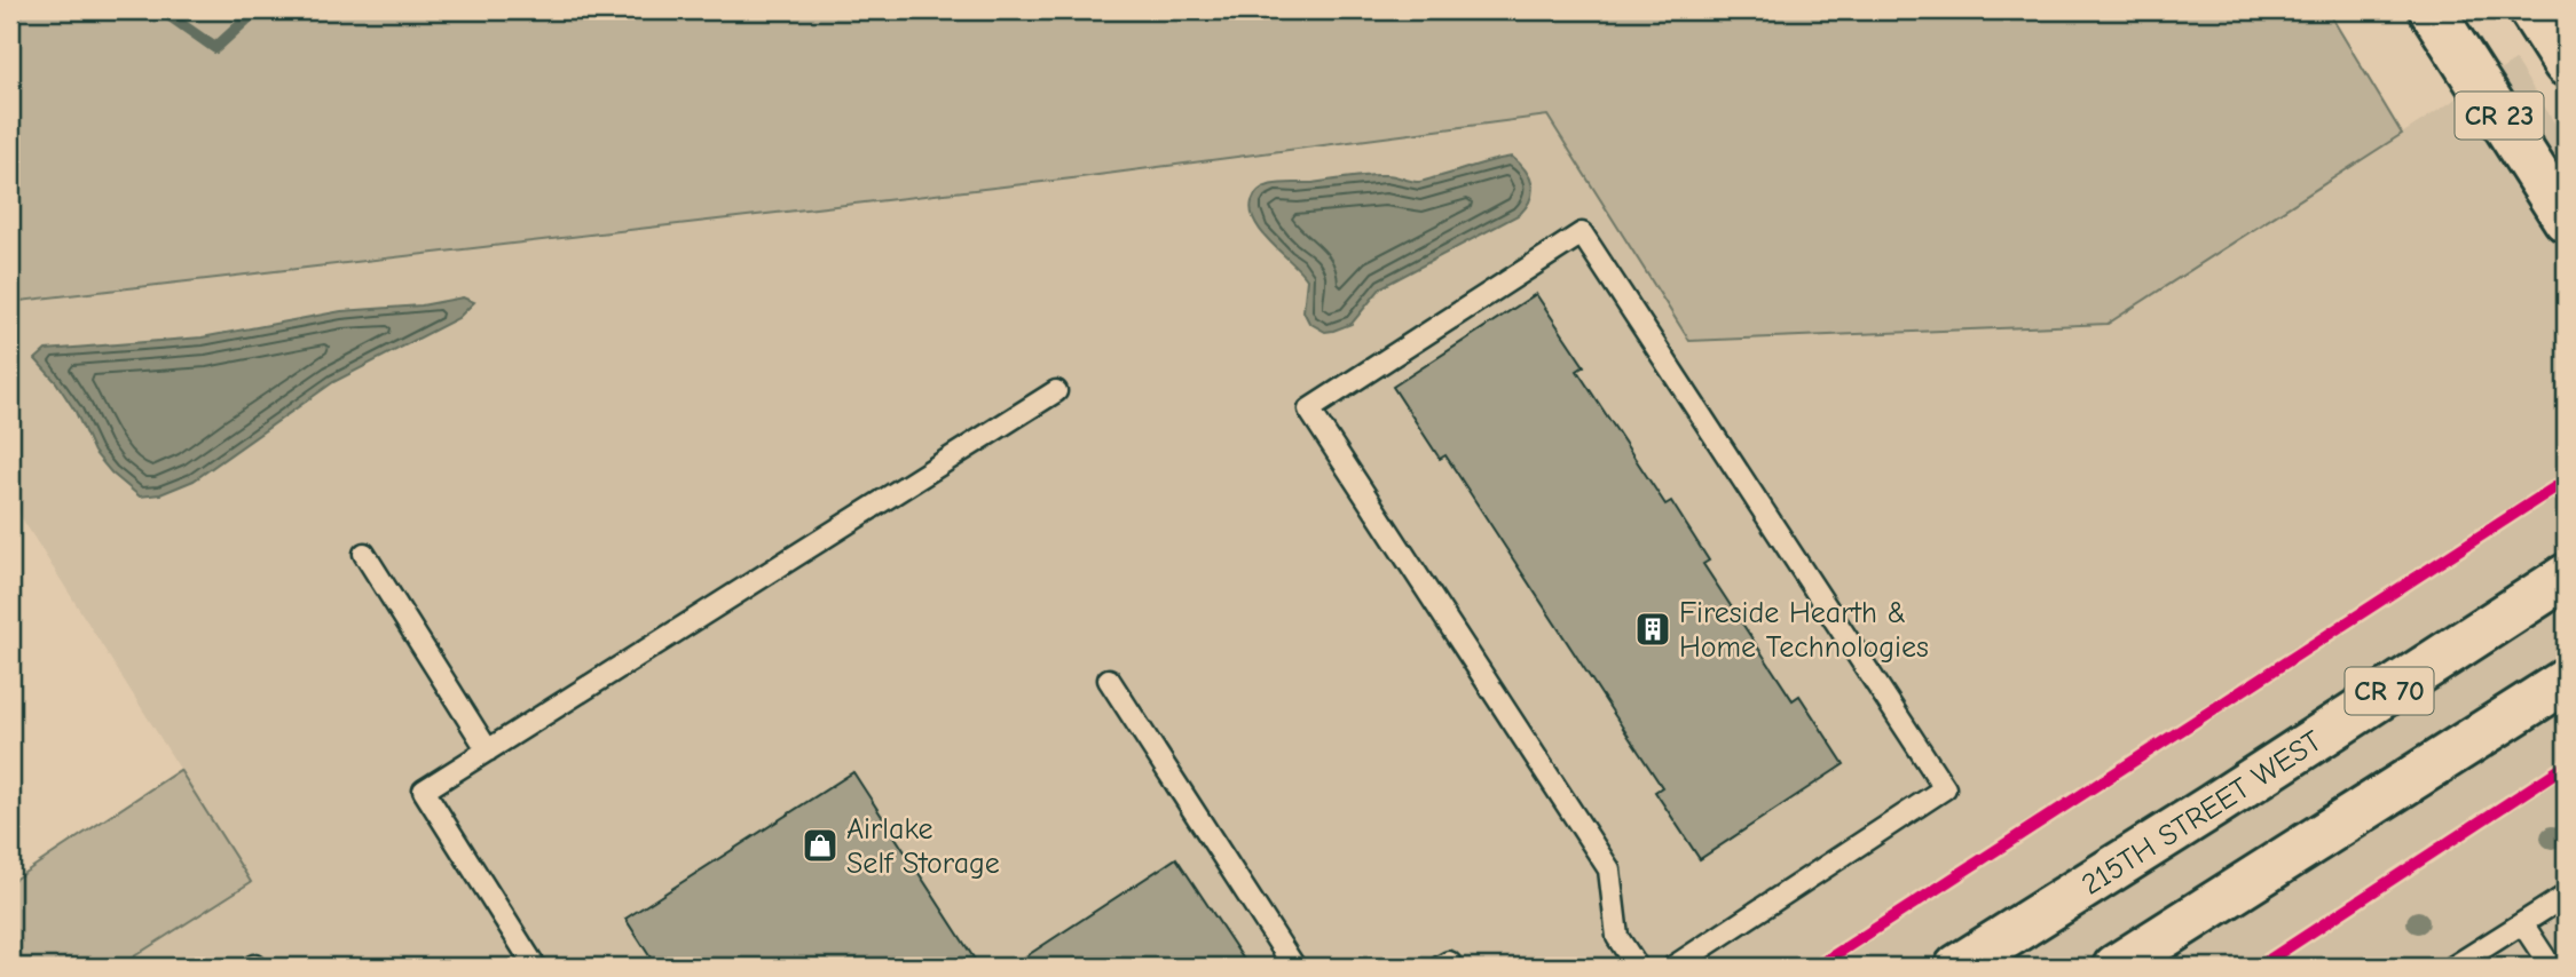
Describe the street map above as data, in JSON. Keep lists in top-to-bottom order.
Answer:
{
  "streets": {
    "main road": ["CR 23", "CR 70", "215TH STREET WEST"]
  },
  "places": {
    "building": ["Fireside Hearth & Home Technologies"],
    "shop": ["Airlake Self Storage"]
  }
}
